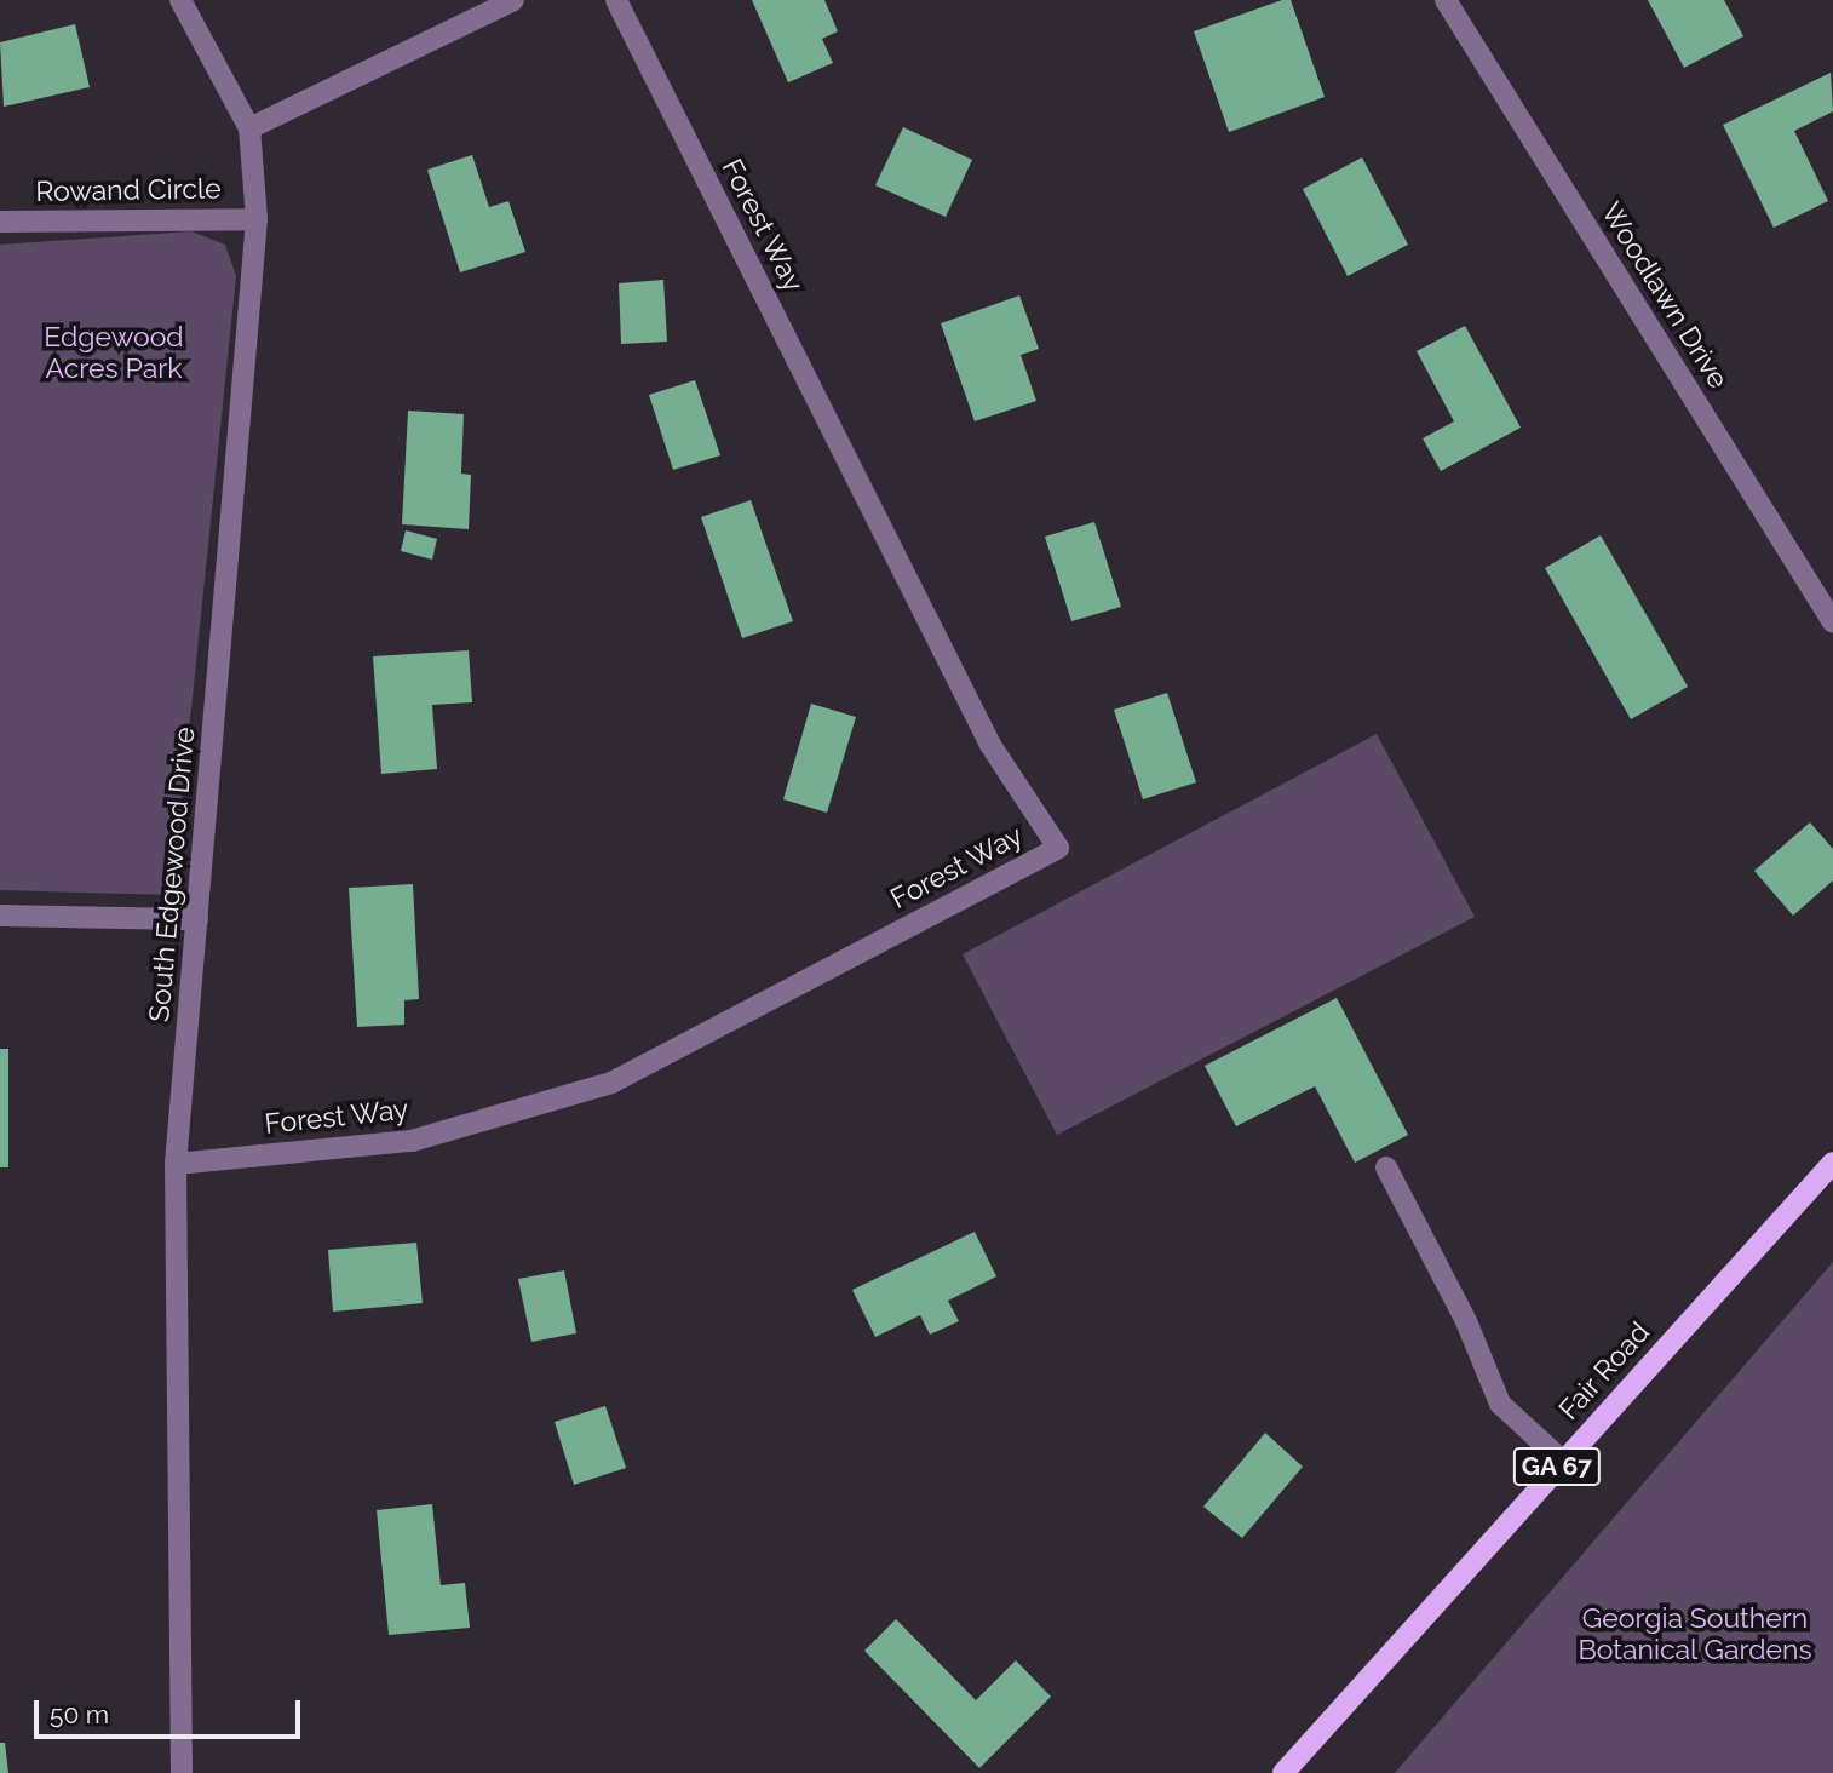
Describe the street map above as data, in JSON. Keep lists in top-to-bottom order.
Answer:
{
  "streets": {
    "main road": ["Fair Road", "GA 67"],
    "street": [
      "Rowand Circle",
      "Forest Way",
      "Woodlawn Drive",
      "South Edgewood Drive"
    ]
  },
  "crossings": [
    ["Rowand Circle", "South Edgewood Drive"],
    ["Forest Way", "South Edgewood Drive"]
  ],
  "parks": ["Edgewood Acres Park", "Georgia Southern Botanical Gardens"],
  "scale_bar": "50 m"
}
